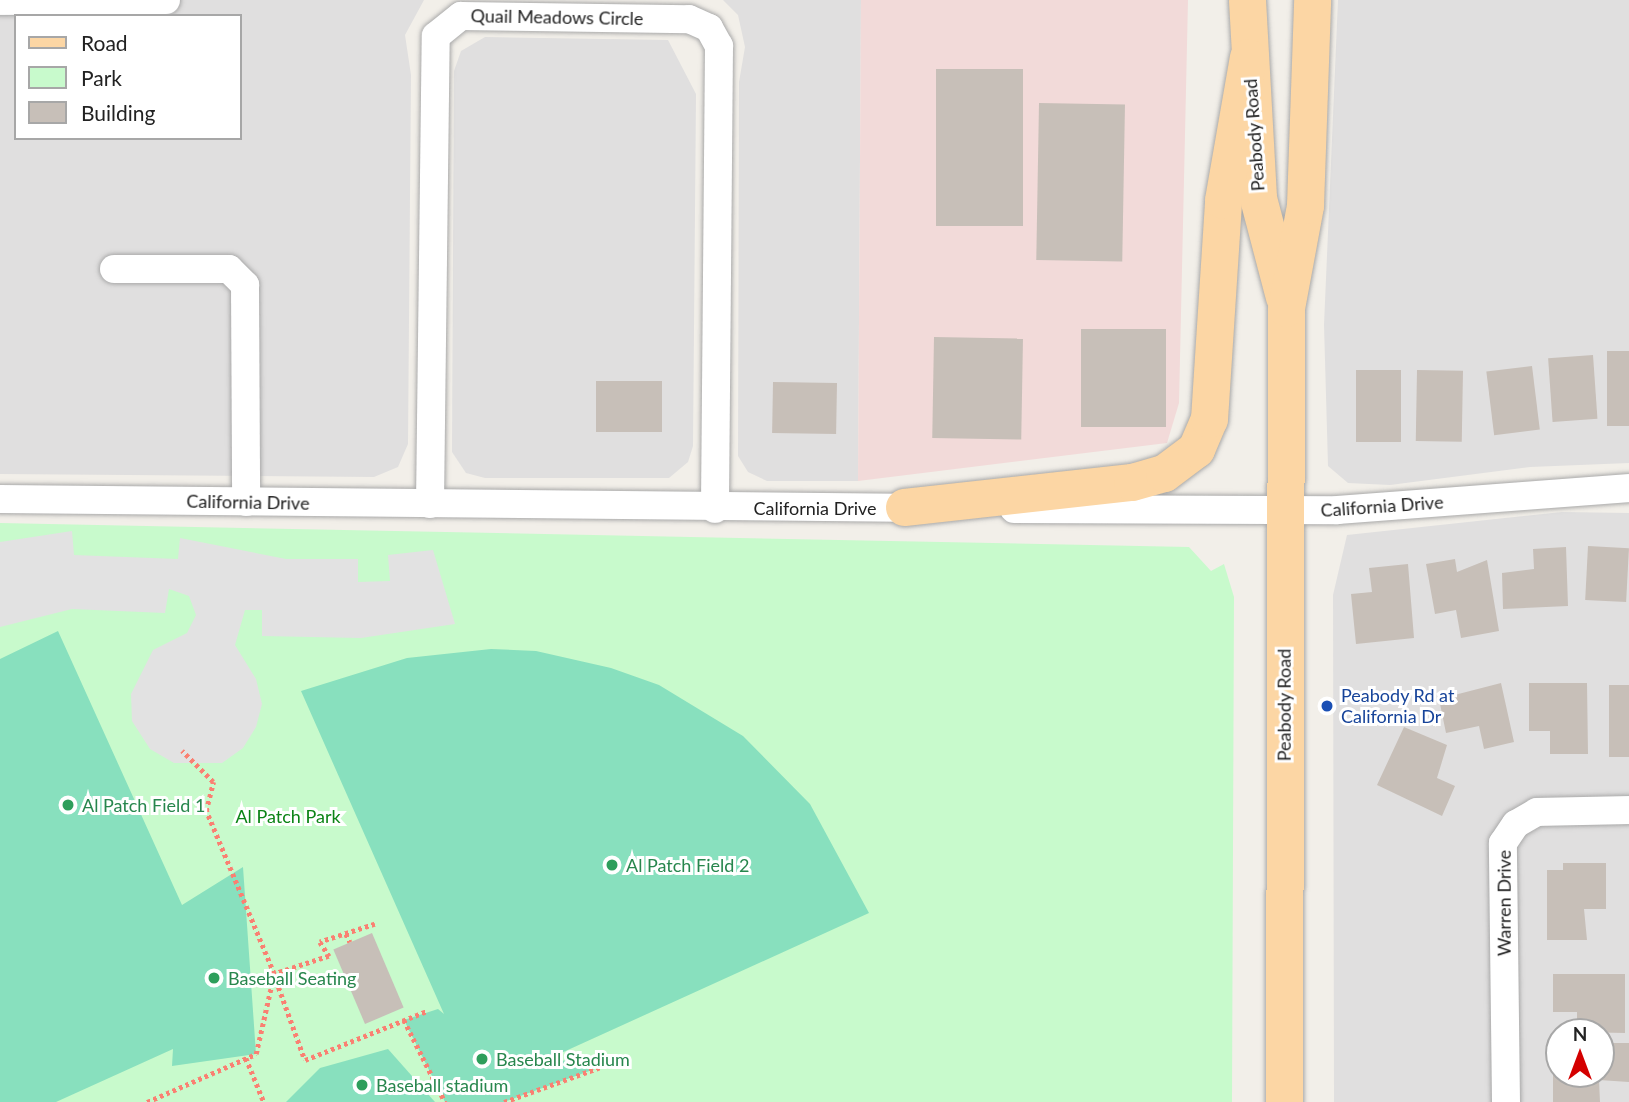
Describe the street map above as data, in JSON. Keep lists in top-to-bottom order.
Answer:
{
  "streets": {
    "main road": ["Peabody Road"],
    "street": ["Quail Meadows Circle", "California Drive", "Warren Drive"]
  },
  "crossings": [
    ["Quail Meadows Circle", "California Drive"],
    ["Peabody Road", "California Drive"]
  ],
  "parks": ["Al Patch Park"],
  "places": [
    "Peabody Rd at California Dr",
    "Al Patch Field 1",
    "Al Patch Field 2",
    "Baseball Seating",
    "Baseball Stadium",
    "Baseball stadium"
  ],
  "legend": ["Road", "Park", "Building"],
  "north": "top"
}
